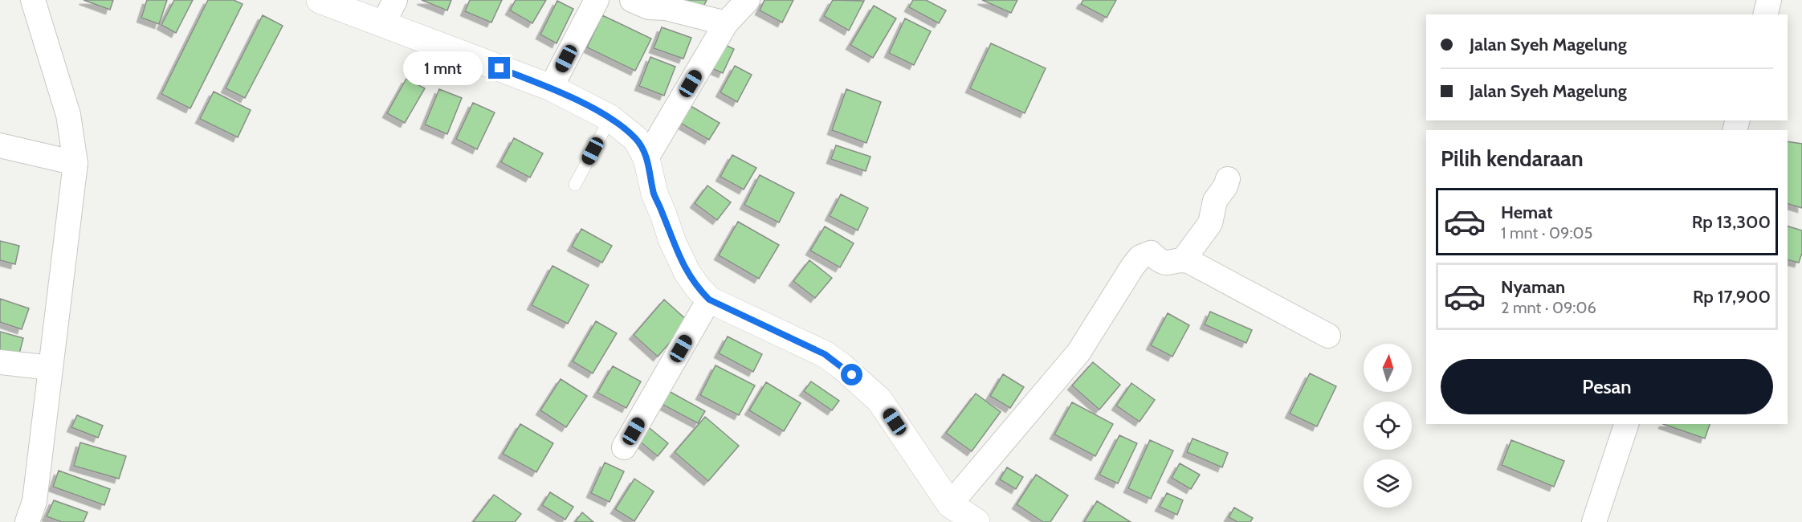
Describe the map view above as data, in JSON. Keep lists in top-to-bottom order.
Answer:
{
  "north": "top",
  "page": {
    "banner": ["Jalan Syeh Magelung", "Jalan Syeh Magelung"],
    "bubble": "1 mnt",
    "heading": "Pilih kendaraan",
    "list": [
      {
        "name": "Hemat",
        "note": "1 mnt · 09:05",
        "value": "Rp 13,300"
      },
      {
        "name": "Nyaman",
        "note": "2 mnt · 09:06",
        "value": "Rp 17,900"
      }
    ],
    "buttons": "Pesan"
  }
}
